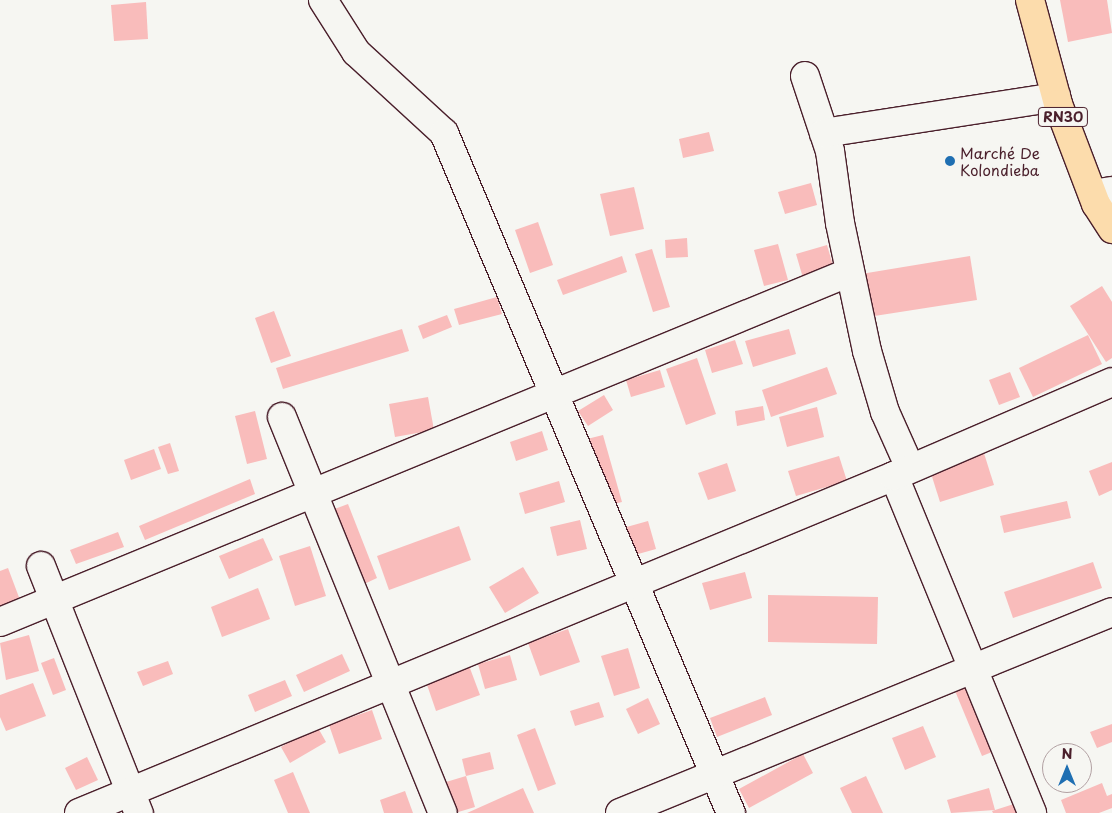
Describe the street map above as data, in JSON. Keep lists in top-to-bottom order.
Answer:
{
  "streets": {
    "main road": ["RN30"]
  },
  "places": ["Marché De Kolondieba"],
  "north": "top"
}
